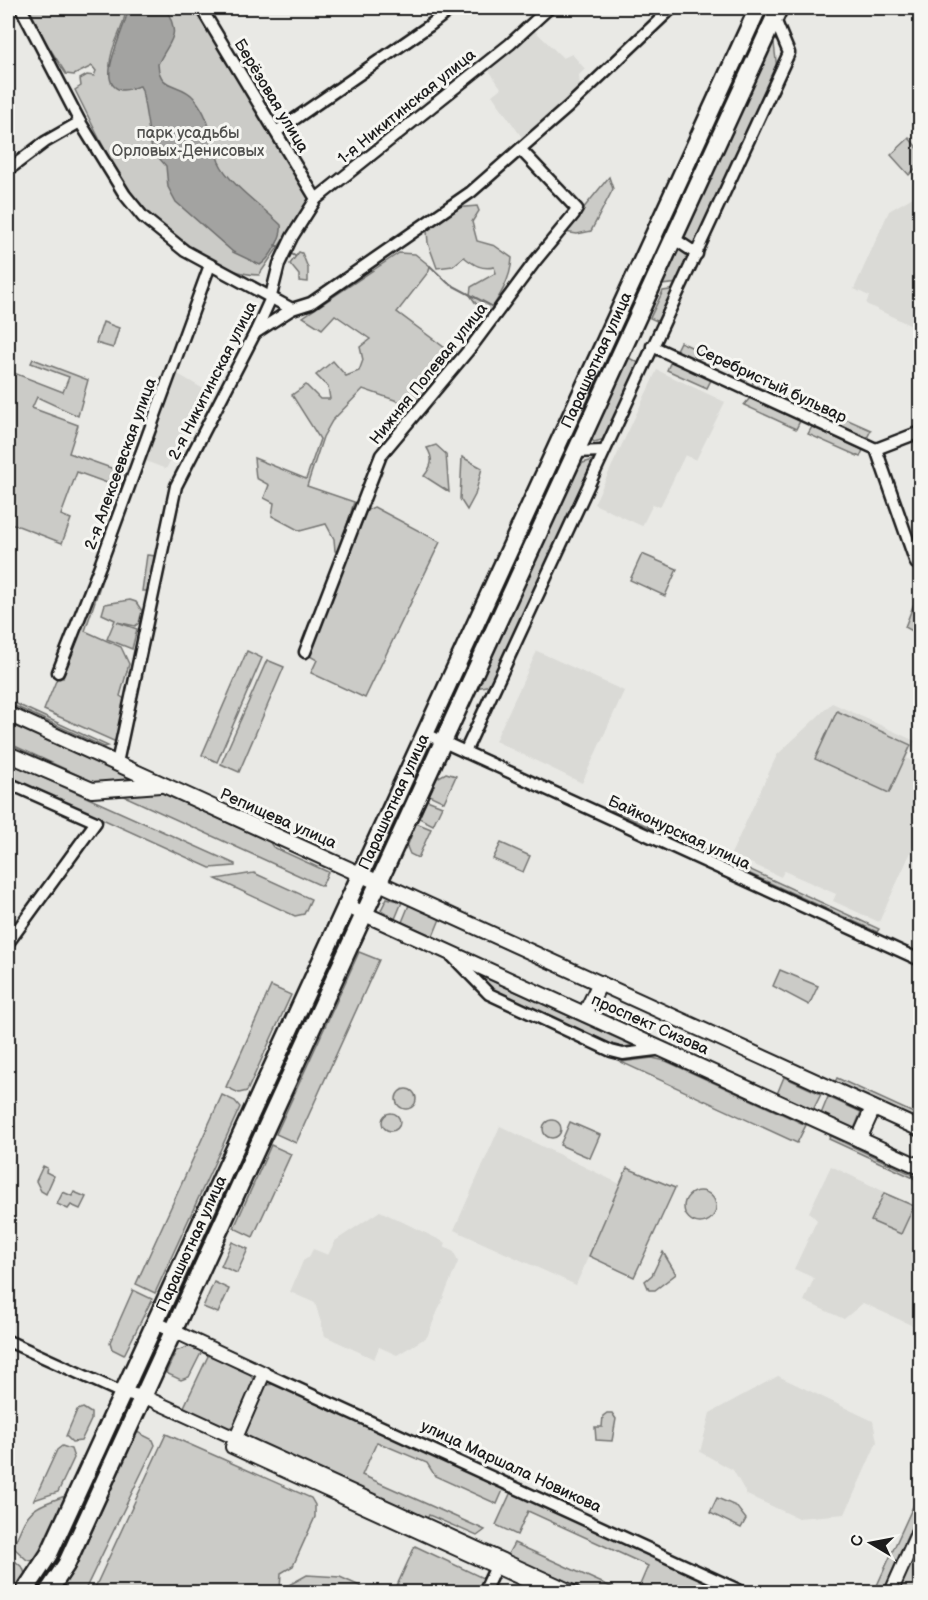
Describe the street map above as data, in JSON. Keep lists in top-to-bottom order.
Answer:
{
  "streets": {
    "main road": ["Парашютная улица", "Репищева улица", "проспект Сизова"],
    "street": [
      "Берёзовая улица",
      "1-я Никитинская улица",
      "Нижняя Полевая улица",
      "2-я Никитинская улица",
      "Серебристый бульвар",
      "2-я Алексеевская улица",
      "Байконурская улица",
      "улица Маршала Новикова"
    ]
  },
  "crossings": [
    ["Берёзовая улица", "1-я Никитинская улица"],
    ["1-я Никитинская улица", "2-я Никитинская улица"],
    ["Парашютная улица", "Репищева улица"],
    ["Парашютная улица", "Байконурская улица"],
    ["Парашютная улица", "проспект Сизова"],
    ["Парашютная улица", "улица Маршала Новикова"],
    ["2-я Никитинская улица", "Репищева улица"],
    ["Репищева улица", "проспект Сизова"]
  ],
  "parks": ["парк усадьбы Орловых-Денисовых"],
  "north": "left"
}
